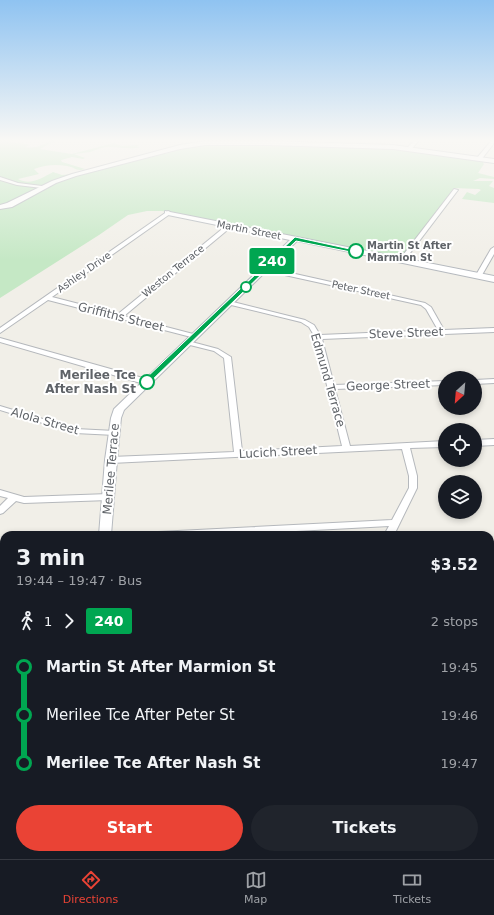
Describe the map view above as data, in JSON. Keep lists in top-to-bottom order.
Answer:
{
  "streets": {
    "street": [
      "Martin Street",
      "Weston Terrace",
      "Ashley Drive",
      "Peter Street",
      "Griffiths Street",
      "Steve Street",
      "Edmund Terrace",
      "George Street",
      "Alola Street",
      "Lucich Street",
      "Merilee Terrace"
    ]
  },
  "crossings": [
    ["Martin Street", "Weston Terrace"],
    ["Martin Street", "Ashley Drive"],
    ["Martin Street", "Merilee Terrace"],
    ["Weston Terrace", "Griffiths Street"],
    ["Ashley Drive", "Griffiths Street"],
    ["Peter Street", "Steve Street"],
    ["Peter Street", "Merilee Terrace"],
    ["Griffiths Street", "Lucich Street"],
    ["Griffiths Street", "Merilee Terrace"],
    ["Steve Street", "Edmund Terrace"],
    ["Edmund Terrace", "George Street"],
    ["Edmund Terrace", "Lucich Street"],
    ["Edmund Terrace", "Merilee Terrace"],
    ["Alola Street", "Merilee Terrace"],
    ["Lucich Street", "Merilee Terrace"]
  ],
  "places": ["Martin St After Marmion St", "Merilee Tce After Nash St"],
  "lines": ["bus line 240"],
  "north": "bottom left",
  "page": {
    "on_map": "240",
    "heading": ["3 min", "19:44 – 19:47 · Bus", "$3.52"],
    "legs": ["1", "240", "2 stops"],
    "list": [
      {
        "name": "Martin St After Marmion St",
        "value": "19:45"
      },
      {
        "name": "Merilee Tce After Peter St",
        "value": "19:46"
      },
      {
        "name": "Merilee Tce After Nash St",
        "value": "19:47"
      }
    ],
    "buttons": ["Start", "Tickets"],
    "tabs": ["Directions", "Map", "Tickets"]
  }
}
